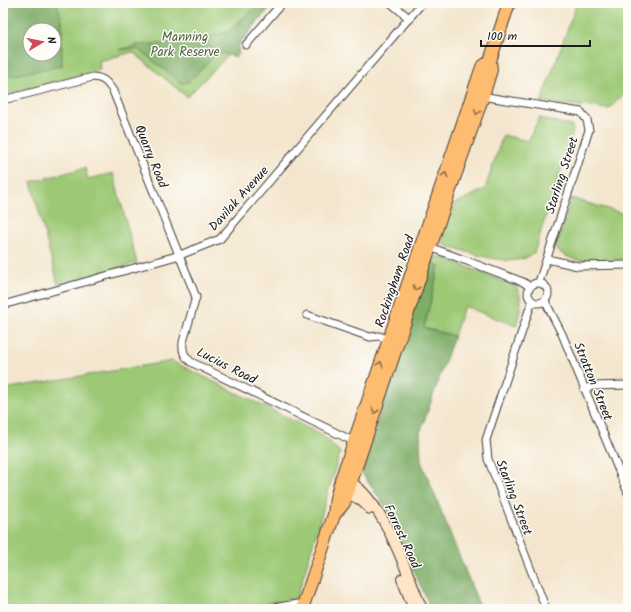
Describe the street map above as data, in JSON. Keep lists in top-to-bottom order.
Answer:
{
  "streets": {
    "main road": ["Rockingham Road", "Forrest Road"],
    "street": [
      "Quarry Road",
      "Starling Street",
      "Davilak Avenue",
      "Lucius Road",
      "Stratton Street"
    ]
  },
  "crossings": [
    ["Quarry Road", "Davilak Avenue"],
    ["Quarry Road", "Lucius Road"],
    ["Starling Street", "Rockingham Road"],
    ["Starling Street", "Stratton Street"],
    ["Davilak Avenue", "Lucius Road"],
    ["Rockingham Road", "Lucius Road"],
    ["Rockingham Road", "Forrest Road"]
  ],
  "parks": ["Manning Park Reserve"],
  "scale_bar": "100 m",
  "north": "right"
}
